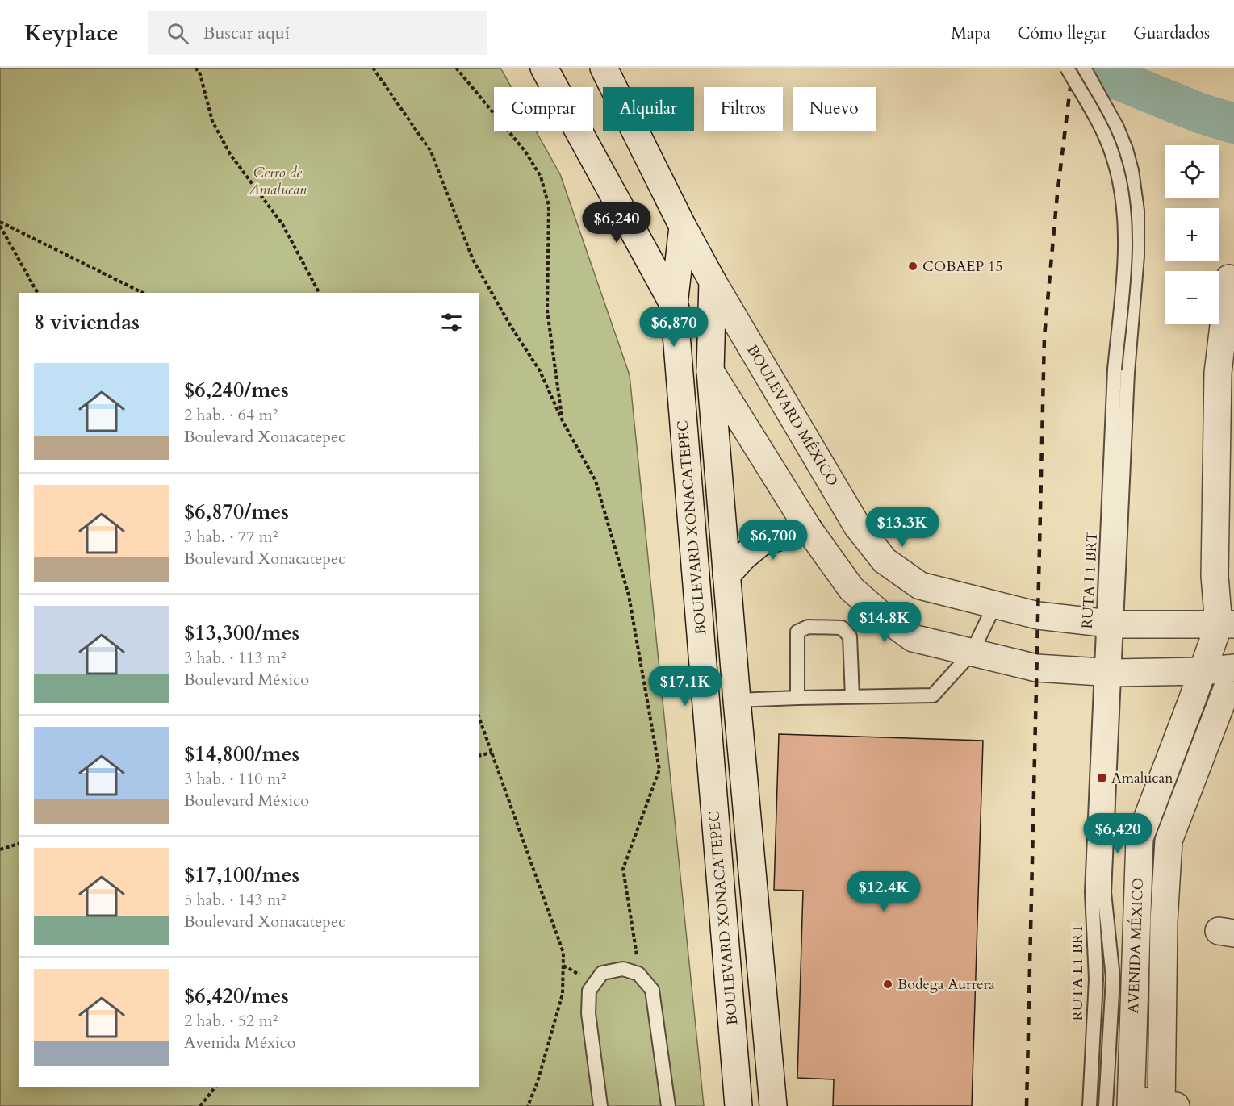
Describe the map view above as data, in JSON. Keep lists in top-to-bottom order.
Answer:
{
  "streets": {
    "street": ["BOULEVARD MÉXICO", "BOULEVARD XONACATEPEC", "AVENIDA MÉXICO"],
    "lane": ["RUTA L1 BRT"]
  },
  "crossings": [
    ["BOULEVARD MÉXICO", "BOULEVARD XONACATEPEC"],
    ["BOULEVARD MÉXICO", "RUTA L1 BRT"],
    ["BOULEVARD MÉXICO", "AVENIDA MÉXICO"]
  ],
  "parks": ["Cerro de Amalucan"],
  "places": {
    "other": ["COBAEP 15", "Bodega Aurrera"],
    "transit": ["Amalucan"]
  },
  "page": {
    "header": "Keyplace",
    "search": "Buscar aquí",
    "nav": ["Mapa", "Cómo llegar", "Guardados"],
    "chip": [
      "Comprar",
      "Alquilar",
      "Filtros",
      "Nuevo"
    ],
    "map_buttons": ["+", "−"],
    "price": [
      "$6,240",
      "$6,870",
      "$13.3K",
      "$6,700",
      "$14.8K",
      "$17.1K",
      "$6,420",
      "$12.4K"
    ],
    "heading": "8 viviendas",
    "list": [
      {
        "name": "$6,240/mes",
        "note": "2 hab. · 64 m² · Boulevard Xonacatepec"
      },
      {
        "name": "$6,870/mes",
        "note": "3 hab. · 77 m² · Boulevard Xonacatepec"
      },
      {
        "name": "$13,300/mes",
        "note": "3 hab. · 113 m² · Boulevard México"
      },
      {
        "name": "$14,800/mes",
        "note": "3 hab. · 110 m² · Boulevard México"
      },
      {
        "name": "$17,100/mes",
        "note": "5 hab. · 143 m² · Boulevard Xonacatepec"
      },
      {
        "name": "$6,420/mes",
        "note": "2 hab. · 52 m² · Avenida México"
      }
    ]
  }
}
